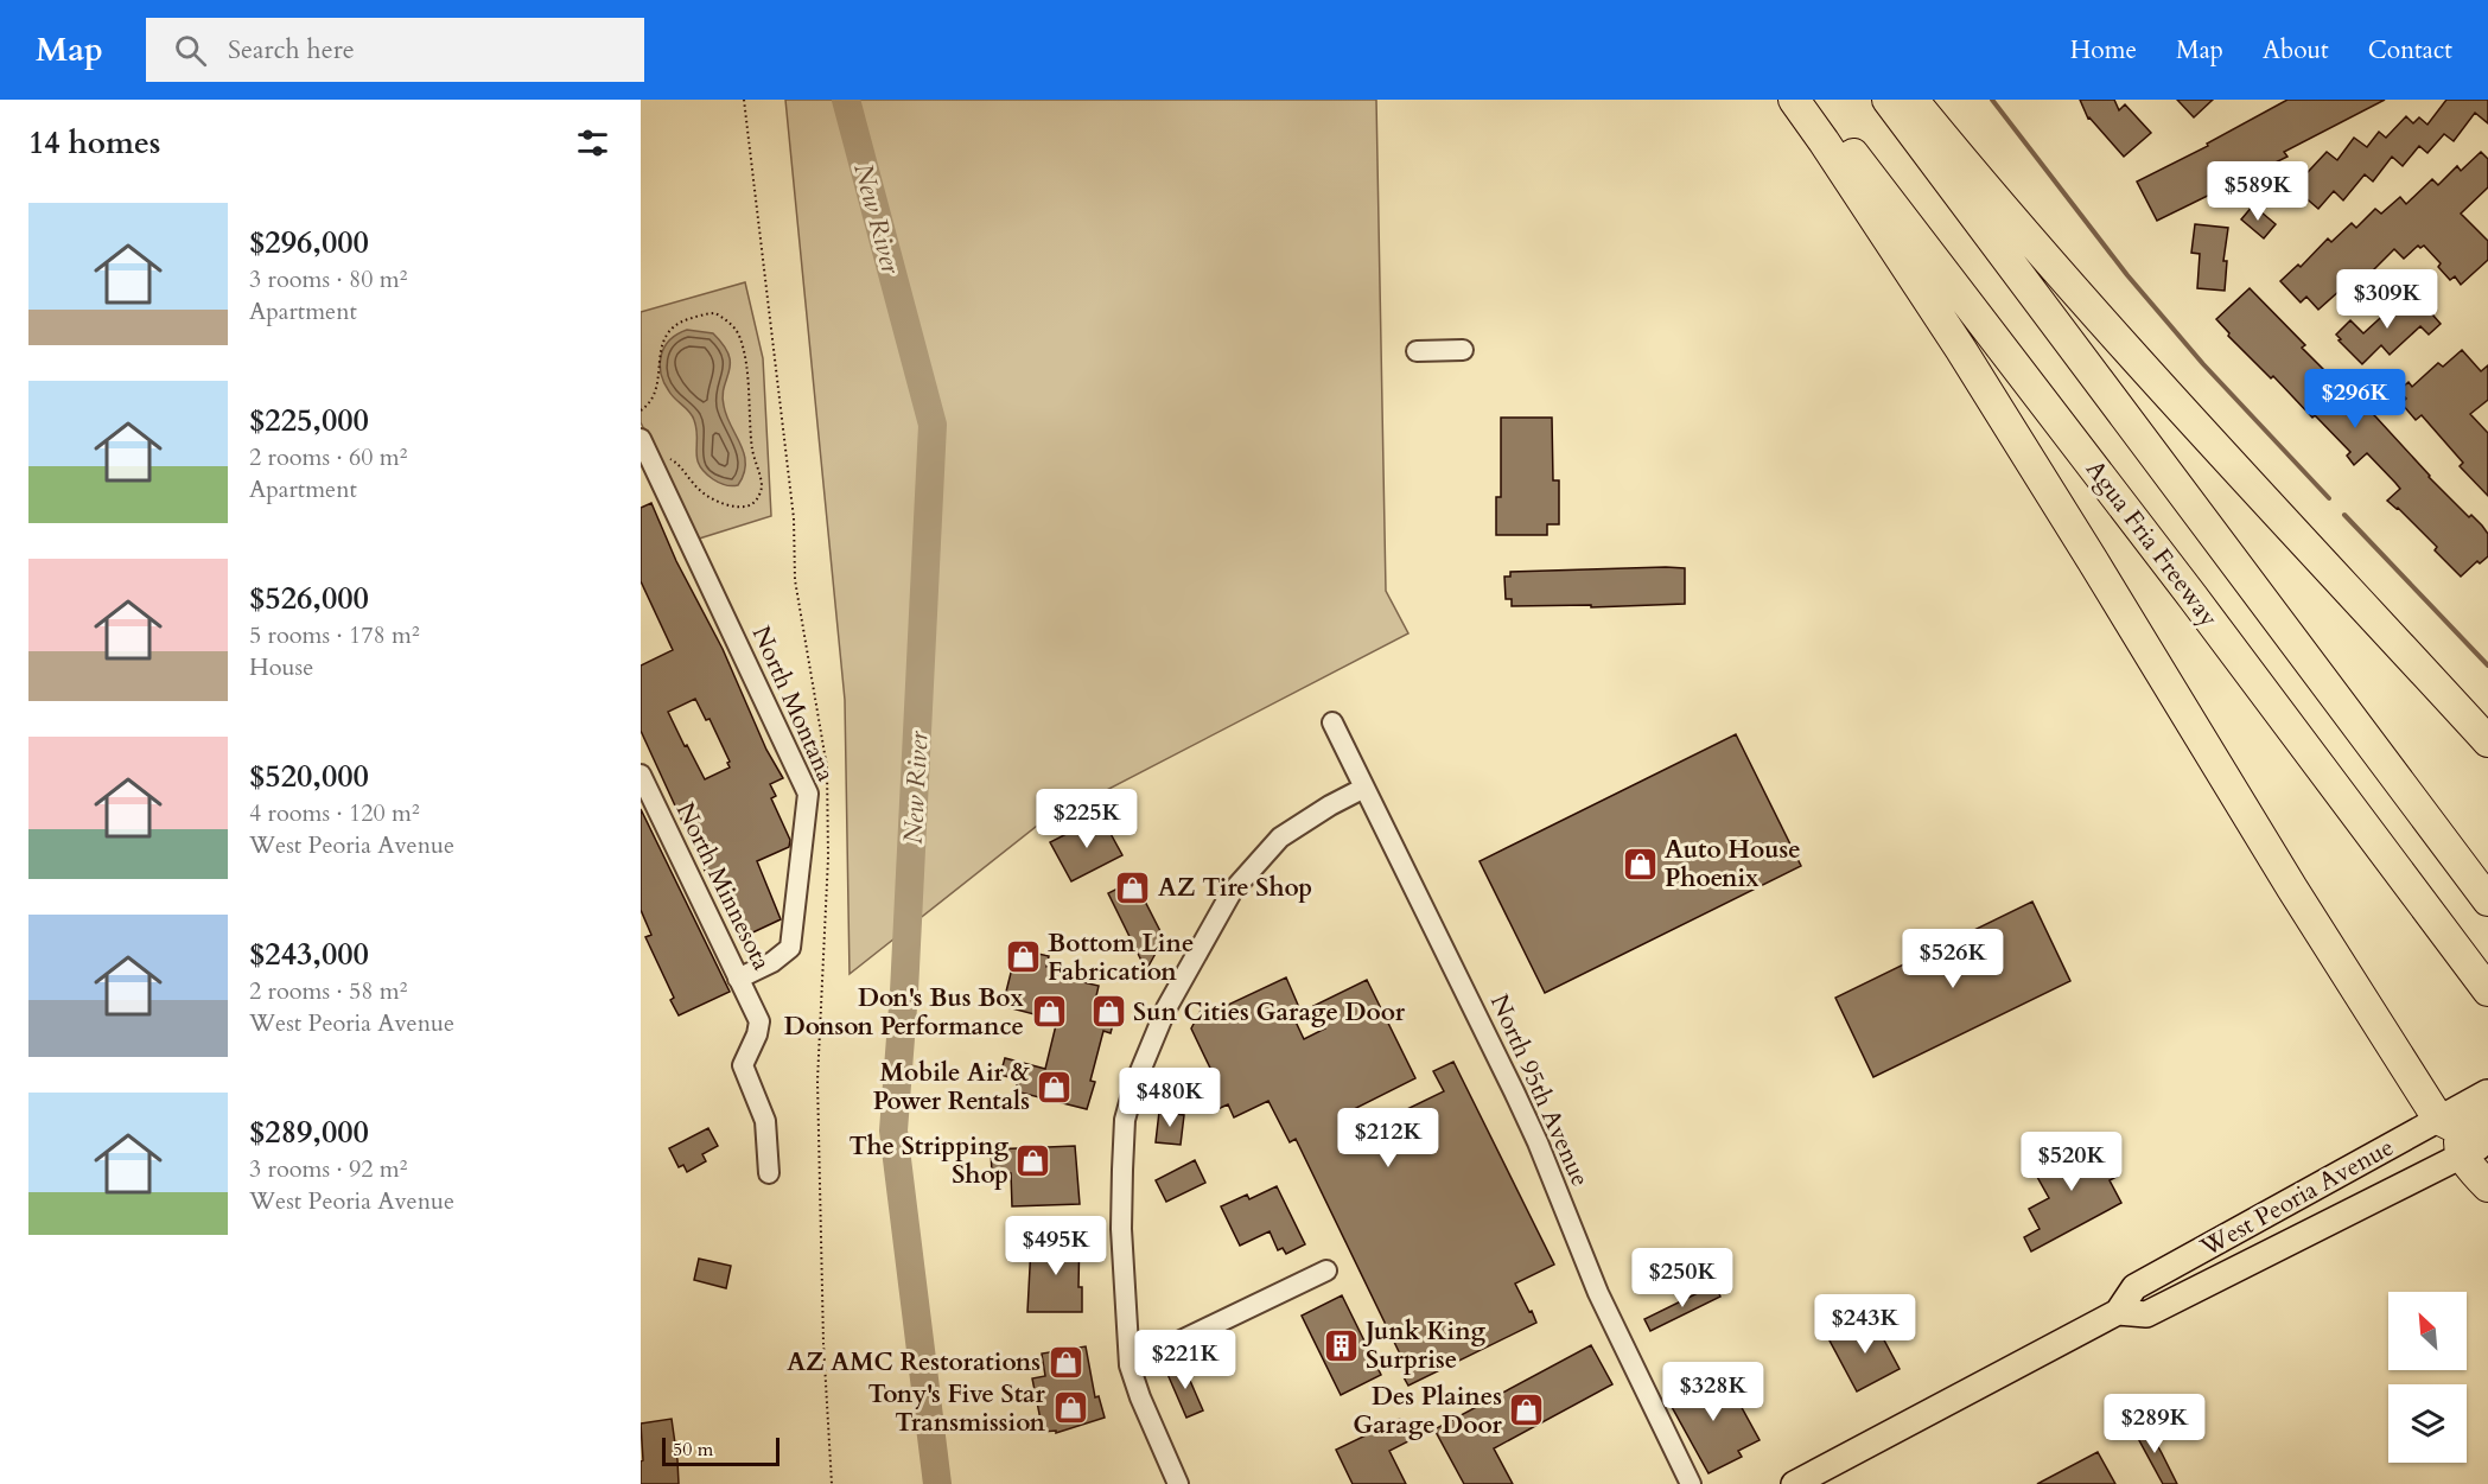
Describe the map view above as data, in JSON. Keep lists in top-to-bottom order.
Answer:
{
  "streets": {
    "highway": ["Agua Fria Freeway"],
    "main road": ["West Peoria Avenue"],
    "street": ["North Montana", "North Minnesota", "North 95th Avenue"]
  },
  "crossings": [
    ["North Montana", "North Minnesota"]
  ],
  "water": ["New River"],
  "places": {
    "shop": [
      "Auto House Phoenix",
      "AZ Tire Shop",
      "Bottom Line Fabrication",
      "Don's Bus Box Donson Performance",
      "Sun Cities Garage Door",
      "Mobile Air & Power Rentals",
      "The Stripping Shop",
      "AZ AMC Restorations",
      "Tony's Five Star Transmission",
      "Des Plaines Garage Door"
    ],
    "building": ["Junk King Surprise"]
  },
  "scale_bar": "50 m",
  "north": "top left",
  "page": {
    "header": "Map",
    "search": "Search here",
    "nav": [
      "Home",
      "Map",
      "About",
      "Contact"
    ],
    "heading": "14 homes",
    "price": [
      "$589K",
      "$309K",
      "$296K",
      "$225K",
      "$526K",
      "$480K",
      "$212K",
      "$520K",
      "$495K",
      "$250K",
      "$243K",
      "$221K",
      "$328K",
      "$289K"
    ],
    "list": [
      {
        "name": "$296,000",
        "note": "3 rooms · 80 m² · Apartment"
      },
      {
        "name": "$225,000",
        "note": "2 rooms · 60 m² · Apartment"
      },
      {
        "name": "$526,000",
        "note": "5 rooms · 178 m² · House"
      },
      {
        "name": "$520,000",
        "note": "4 rooms · 120 m² · West Peoria Avenue"
      },
      {
        "name": "$243,000",
        "note": "2 rooms · 58 m² · West Peoria Avenue"
      },
      {
        "name": "$289,000",
        "note": "3 rooms · 92 m² · West Peoria Avenue"
      }
    ],
    "scale": "50 m"
  }
}
